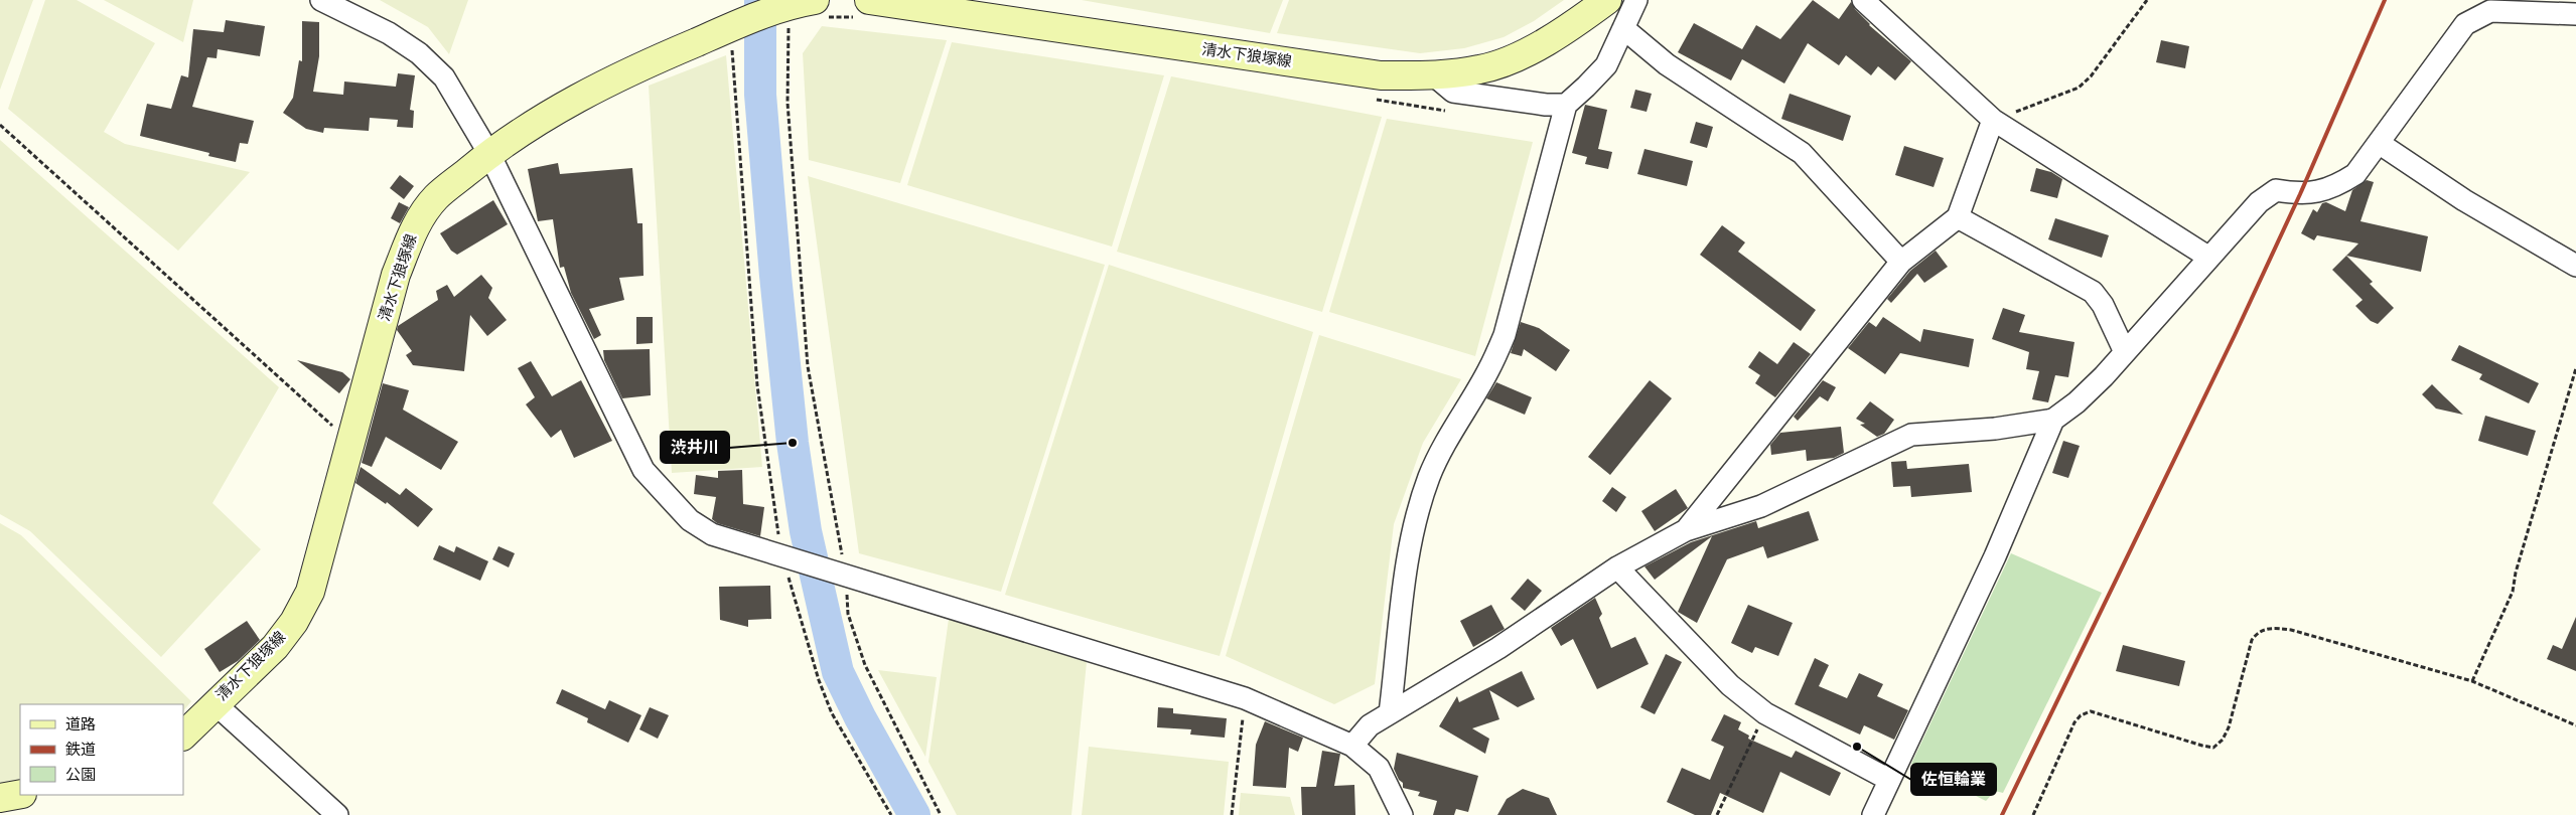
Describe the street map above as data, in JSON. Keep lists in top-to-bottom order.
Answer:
{
  "streets": {
    "main road": ["清水下狼塚線"]
  },
  "places": ["渋井川", "佐恒輪業"],
  "legend": ["道路", "鉄道", "公園"]
}
